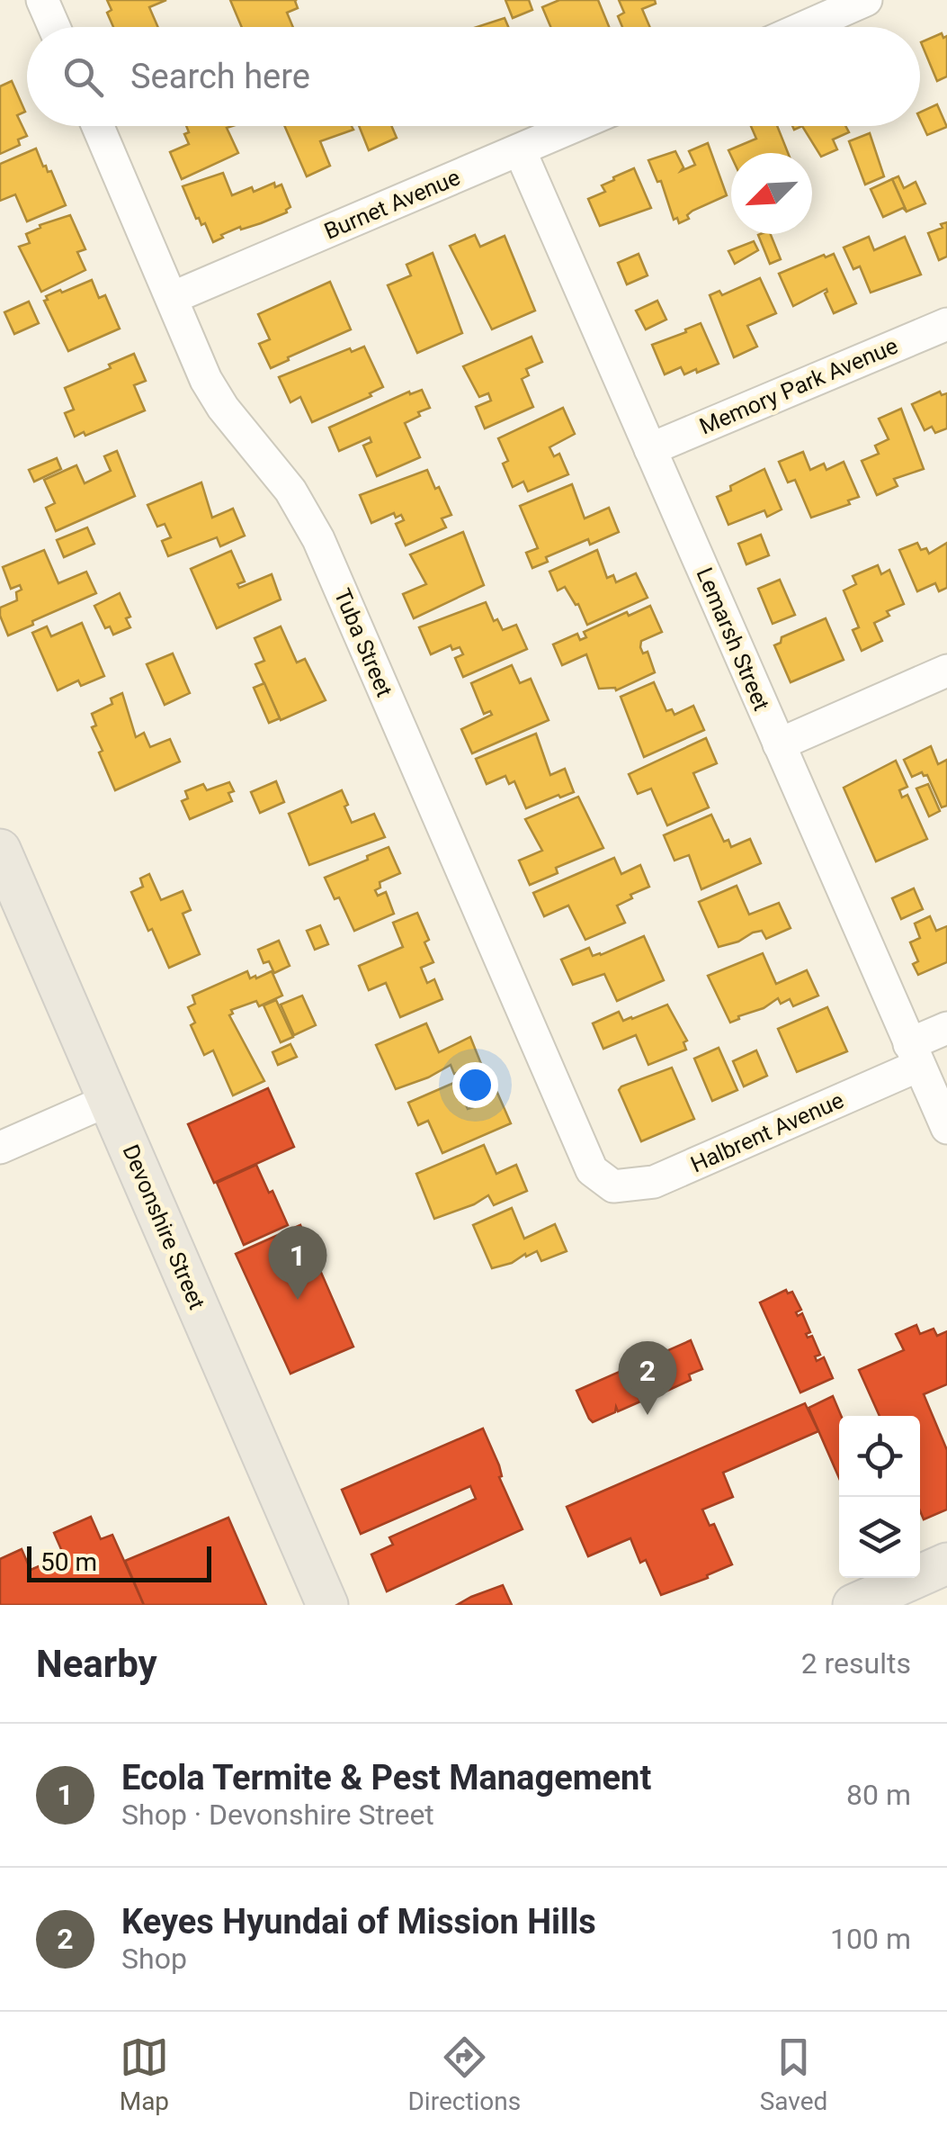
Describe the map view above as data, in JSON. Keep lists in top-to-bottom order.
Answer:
{
  "streets": {
    "main road": ["Devonshire Street"],
    "street": [
      "Burnet Avenue",
      "Memory Park Avenue",
      "Lemarsh Street",
      "Tuba Street",
      "Halbrent Avenue"
    ]
  },
  "crossings": [
    ["Burnet Avenue", "Lemarsh Street"],
    ["Burnet Avenue", "Tuba Street"],
    ["Memory Park Avenue", "Lemarsh Street"],
    ["Lemarsh Street", "Halbrent Avenue"],
    ["Tuba Street", "Halbrent Avenue"]
  ],
  "scale_bar": "50 m",
  "north": "bottom left",
  "page": {
    "search": "Search here",
    "pins": ["1", "2"],
    "scale": "50 m",
    "heading": ["Nearby", "2 results"],
    "list": [
      {
        "mark": "1",
        "name": "Ecola Termite & Pest Management",
        "note": "Shop · Devonshire Street",
        "value": "80 m"
      },
      {
        "mark": "2",
        "name": "Keyes Hyundai of Mission Hills",
        "note": "Shop",
        "value": "100 m"
      }
    ],
    "nav": ["Map", "Directions", "Saved"]
  }
}
